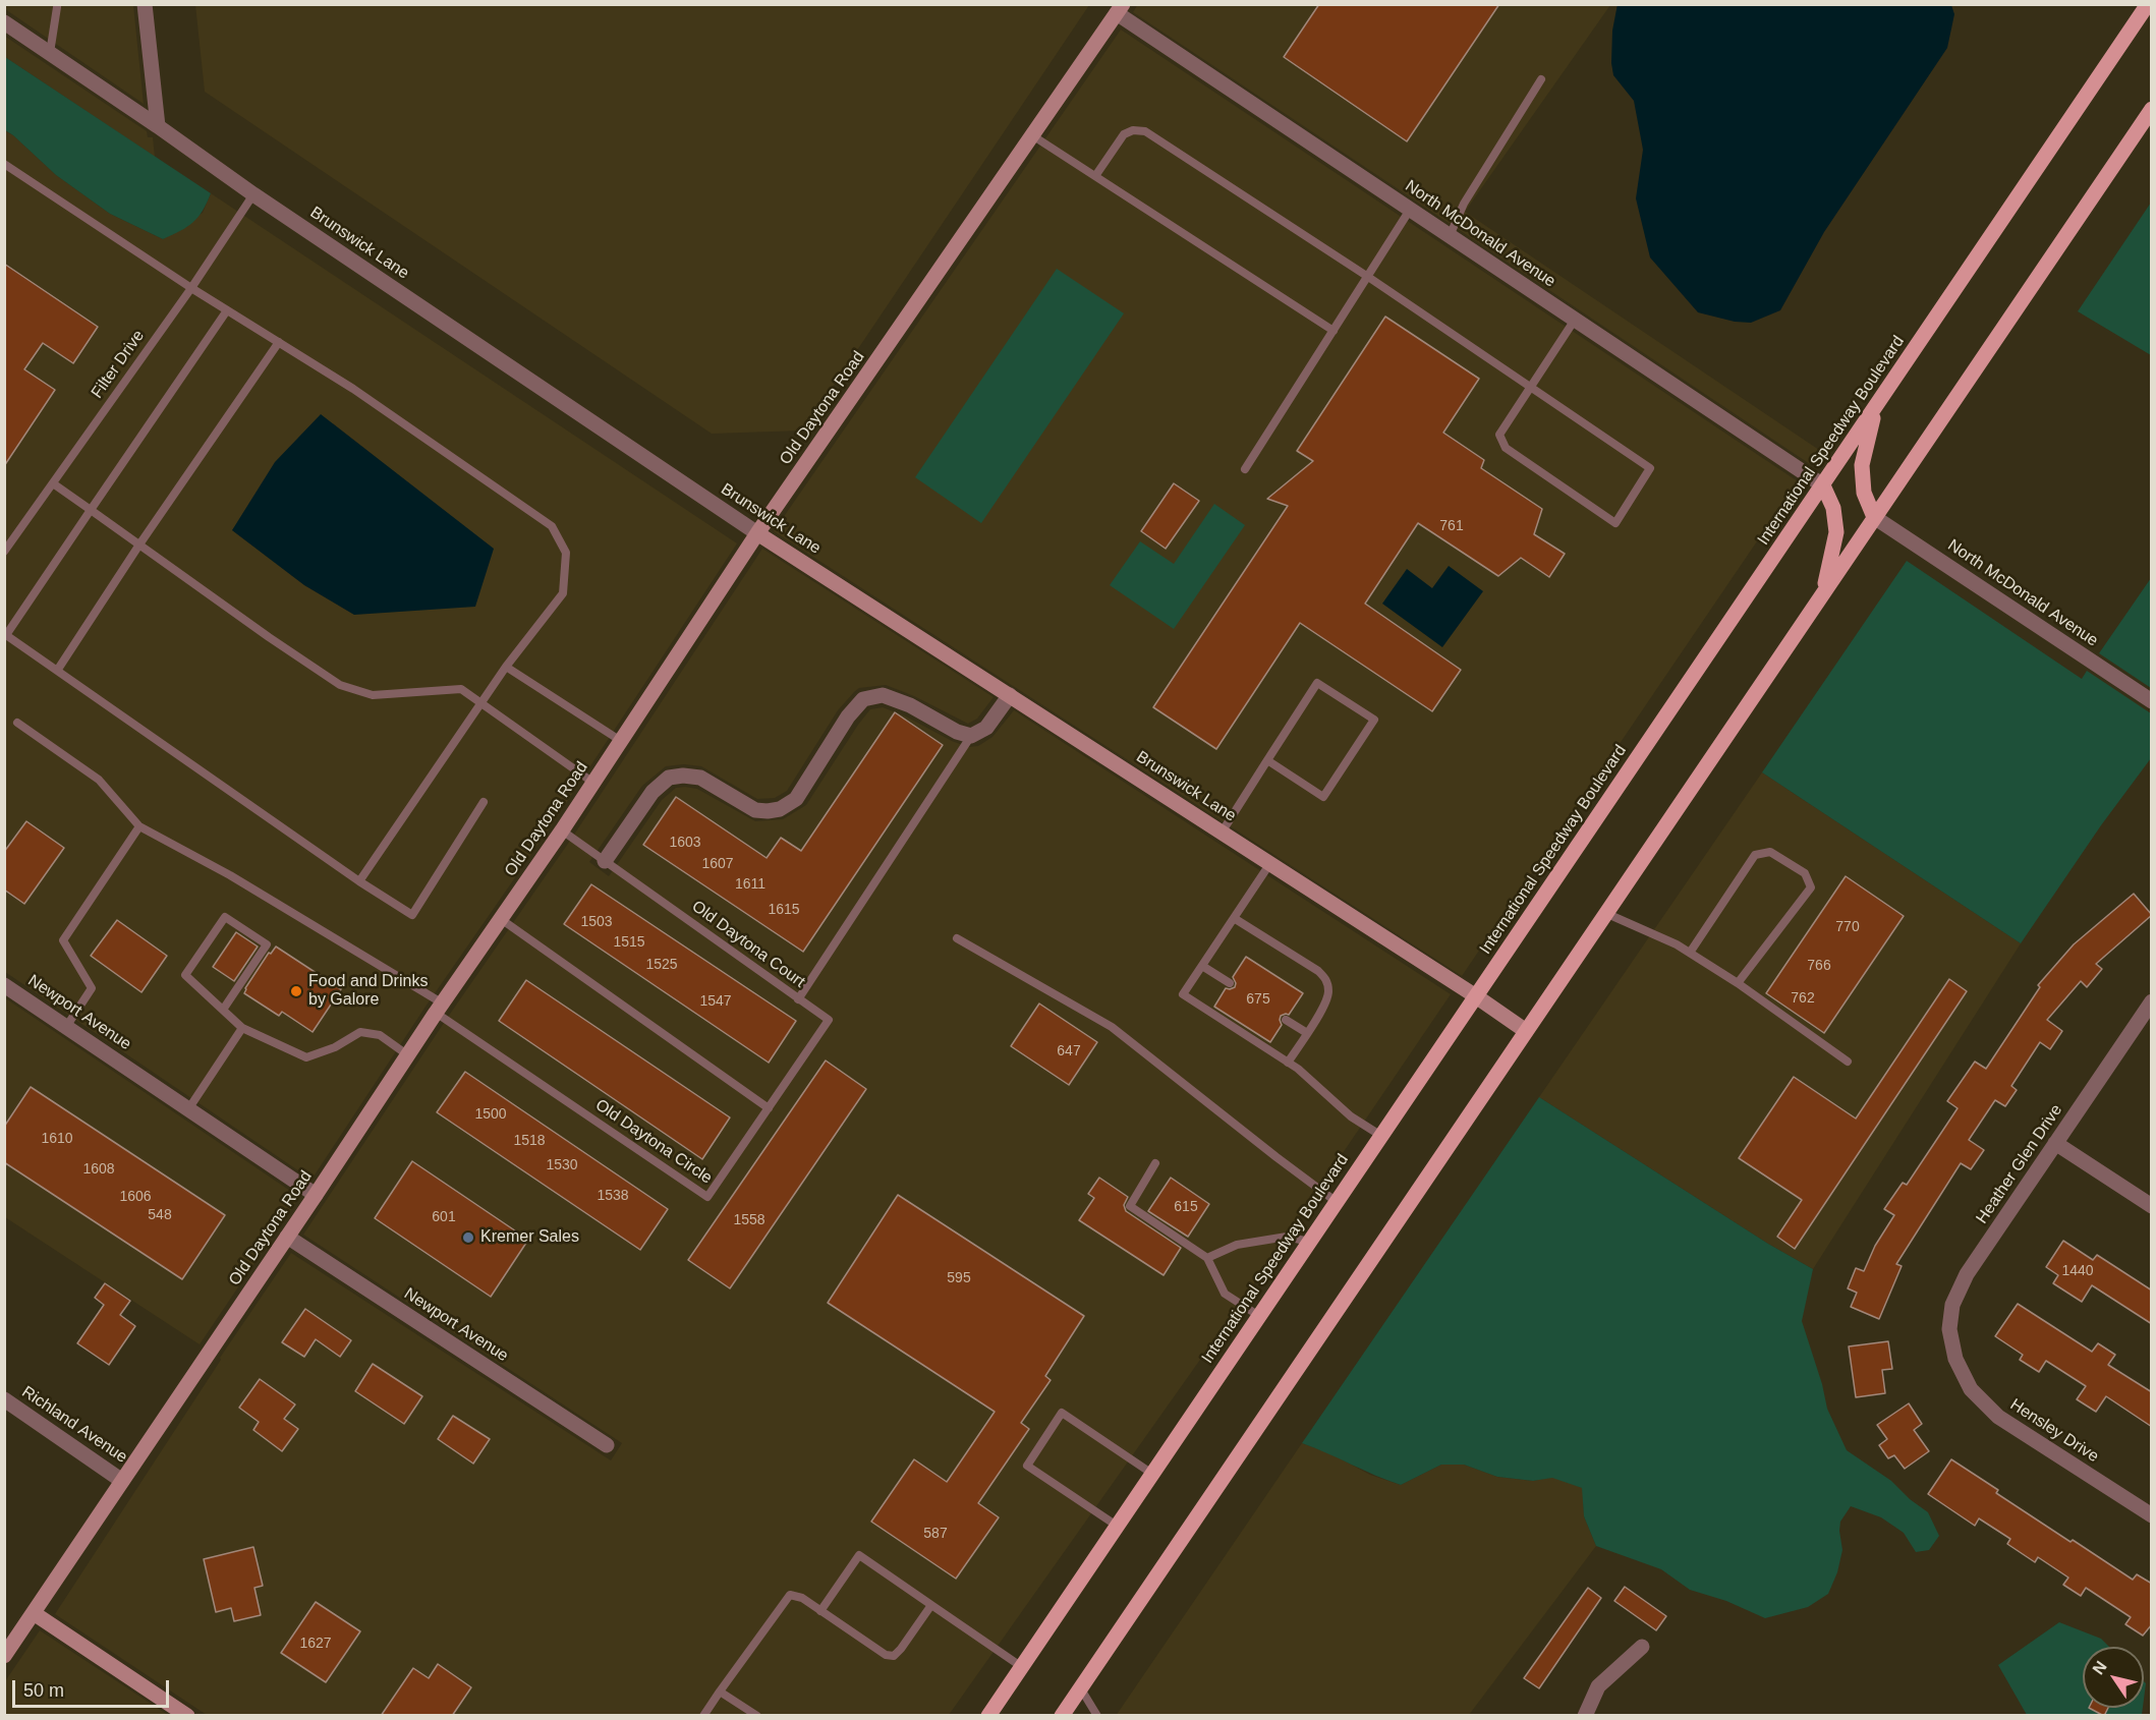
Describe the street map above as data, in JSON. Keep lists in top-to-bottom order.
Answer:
{
  "streets": {
    "main road": ["International Speedway Boulevard"],
    "street": [
      "North McDonald Avenue",
      "Brunswick Lane",
      "Old Daytona Road",
      "Newport Avenue",
      "Heather Glen Drive",
      "Richland Avenue",
      "Hensley Drive"
    ],
    "lane": ["Filter Drive", "Old Daytona Court", "Old Daytona Circle"]
  },
  "crossings": [
    ["North McDonald Avenue", "Old Daytona Road"],
    ["North McDonald Avenue", "International Speedway Boulevard"],
    ["Brunswick Lane", "Filter Drive"],
    ["Brunswick Lane", "Old Daytona Road"],
    ["Brunswick Lane", "International Speedway Boulevard"],
    ["Old Daytona Road", "Old Daytona Court"],
    ["Old Daytona Road", "Newport Avenue"],
    ["Old Daytona Road", "Old Daytona Circle"],
    ["Old Daytona Road", "Richland Avenue"],
    ["Old Daytona Court", "Old Daytona Circle"],
    ["Heather Glen Drive", "Hensley Drive"]
  ],
  "places": ["Food and Drinks by Galore", "Kremer Sales"],
  "house_numbers": [
    "761",
    "1603",
    "1607",
    "1611",
    "1615",
    "1503",
    "770",
    "1515",
    "1525",
    "766",
    "762",
    "675",
    "1547",
    "647",
    "1500",
    "1610",
    "1518",
    "1530",
    "1608",
    "1538",
    "1606",
    "615",
    "548",
    "601",
    "1558",
    "1440",
    "595",
    "587",
    "1627"
  ],
  "scale_bar": "50 m",
  "north": "top left"
}
